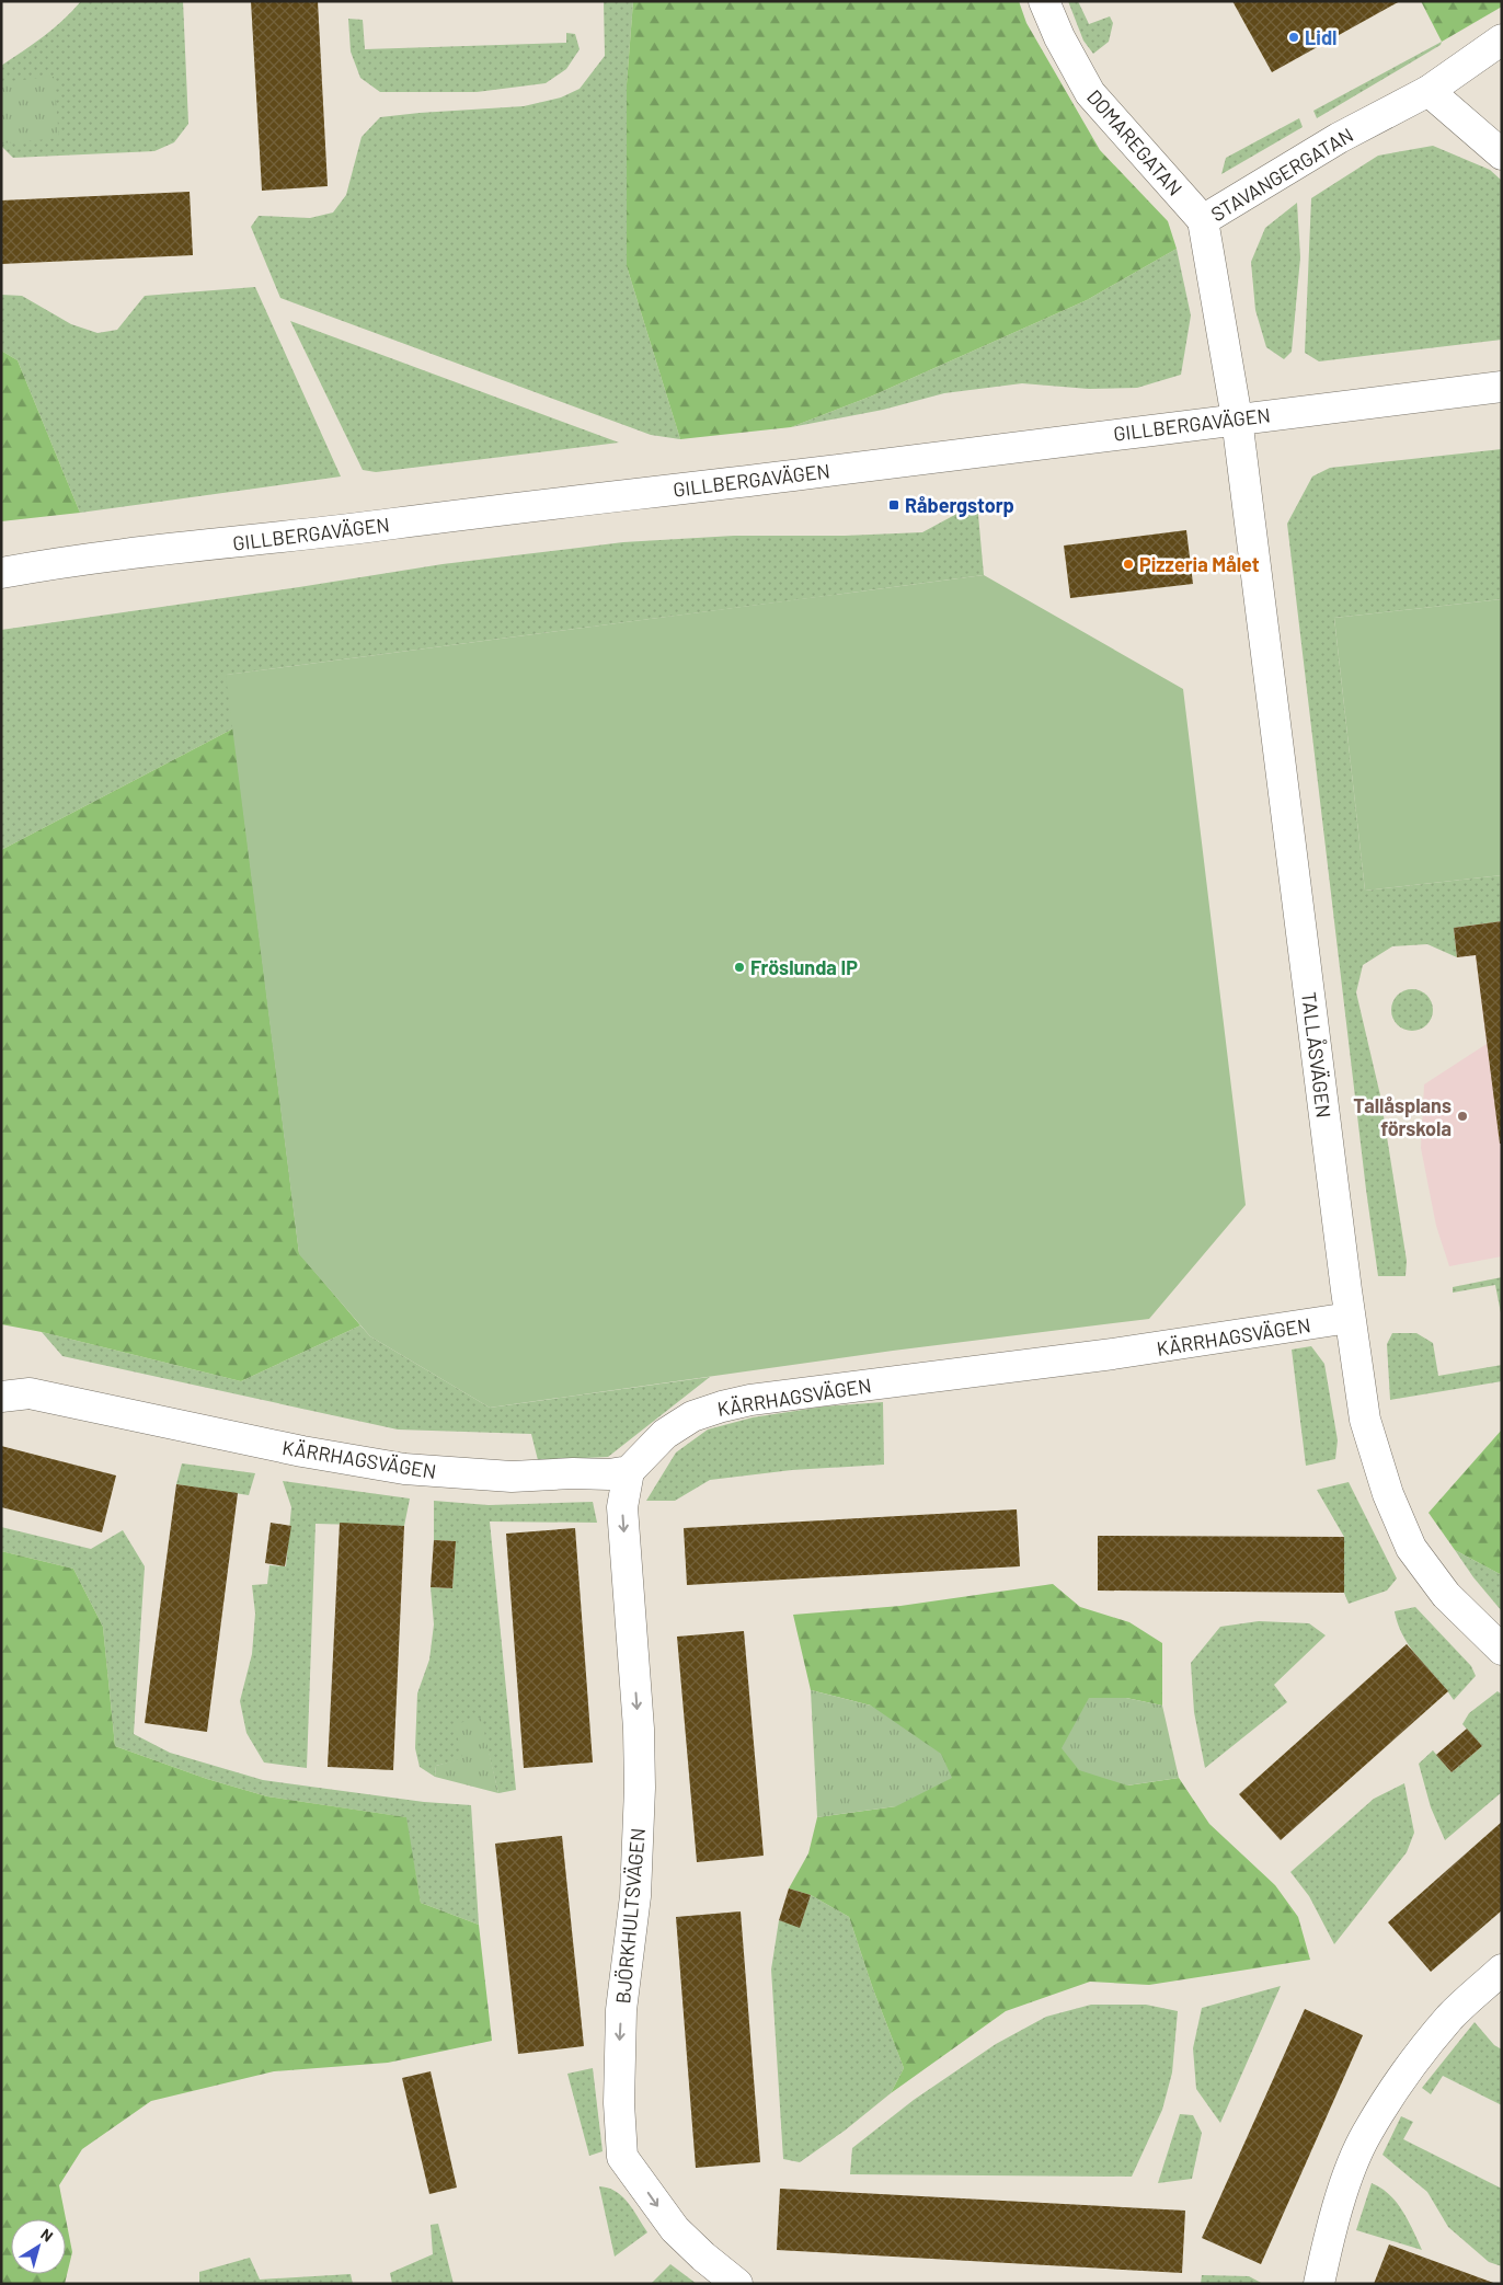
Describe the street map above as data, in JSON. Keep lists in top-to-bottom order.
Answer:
{
  "streets": {
    "street": [
      "DOMAREGATAN",
      "STAVANGERGATAN",
      "GILLBERGAVÄGEN",
      "TALLÅSVÄGEN",
      "KÄRRHAGSVÄGEN",
      "BJÖRKHULTSVÄGEN"
    ]
  },
  "crossings": [
    ["DOMAREGATAN", "STAVANGERGATAN"],
    ["STAVANGERGATAN", "GILLBERGAVÄGEN"],
    ["STAVANGERGATAN", "TALLÅSVÄGEN"],
    ["GILLBERGAVÄGEN", "TALLÅSVÄGEN"],
    ["TALLÅSVÄGEN", "KÄRRHAGSVÄGEN"],
    ["KÄRRHAGSVÄGEN", "BJÖRKHULTSVÄGEN"]
  ],
  "one_way": ["BJÖRKHULTSVÄGEN"],
  "places": {
    "other": [
      "Lidl",
      "Pizzeria Målet",
      "Fröslunda IP",
      "Tallåsplans förskola"
    ],
    "transit": ["Råbergstorp"]
  },
  "north": "top right"
}
